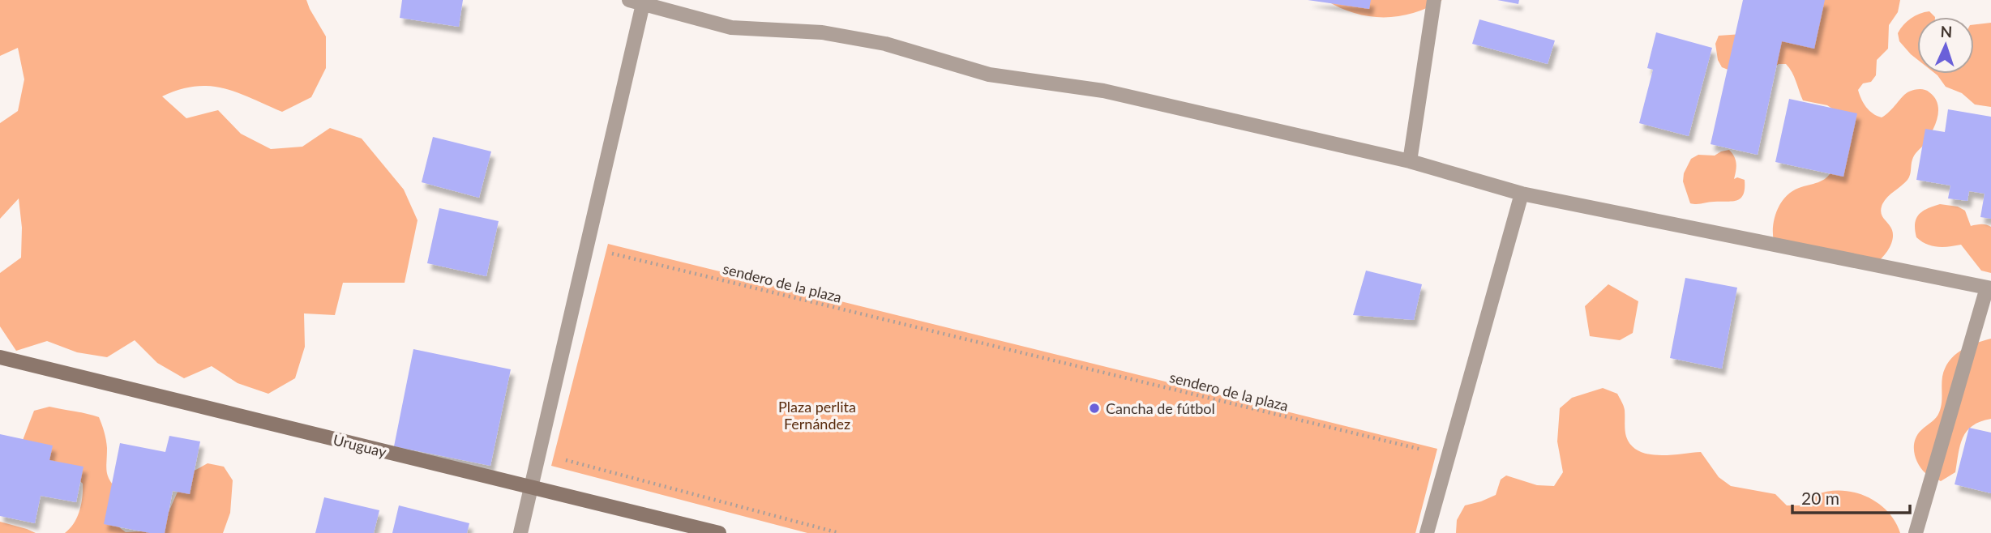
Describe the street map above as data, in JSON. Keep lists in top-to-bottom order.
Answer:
{
  "streets": {
    "main road": ["Uruguay"],
    "path": ["sendero de la plaza"]
  },
  "parks": ["Plaza perlita Fernández"],
  "places": ["Cancha de fútbol"],
  "scale_bar": "20 m",
  "north": "top"
}
